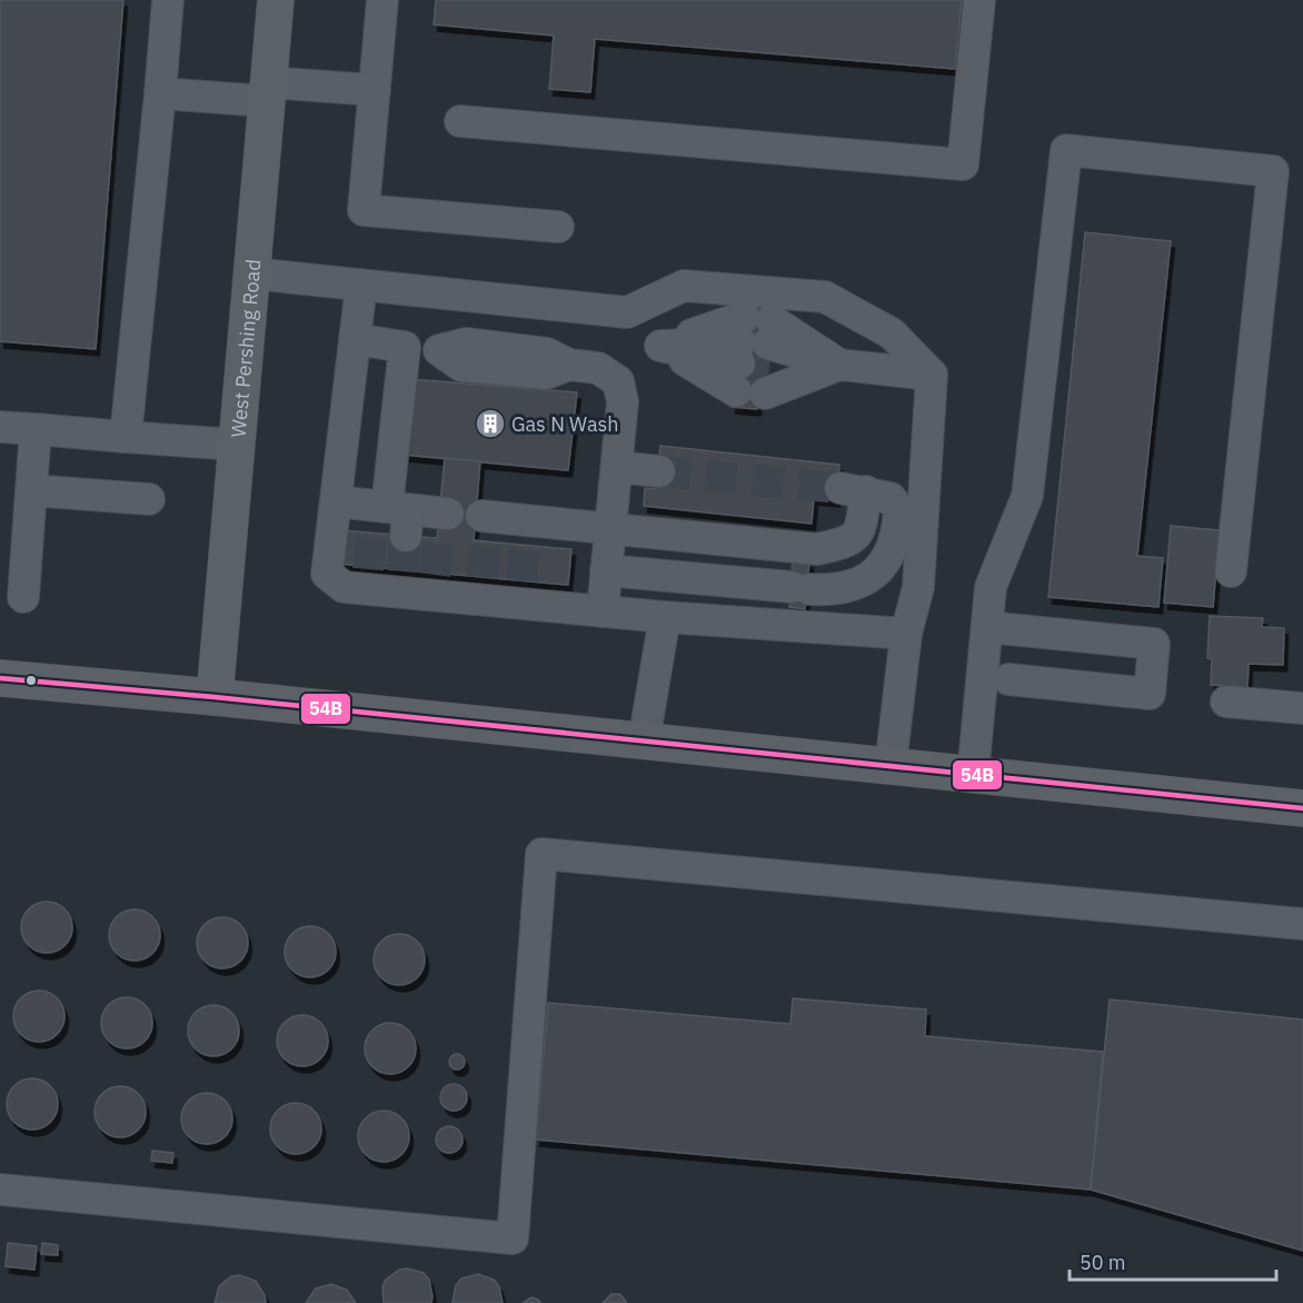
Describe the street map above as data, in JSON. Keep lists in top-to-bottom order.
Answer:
{
  "streets": {
    "main road": ["West Pershing Road"]
  },
  "places": {
    "building": ["Gas N Wash"]
  },
  "lines": ["transit line 54B"],
  "scale_bar": "50 m"
}
